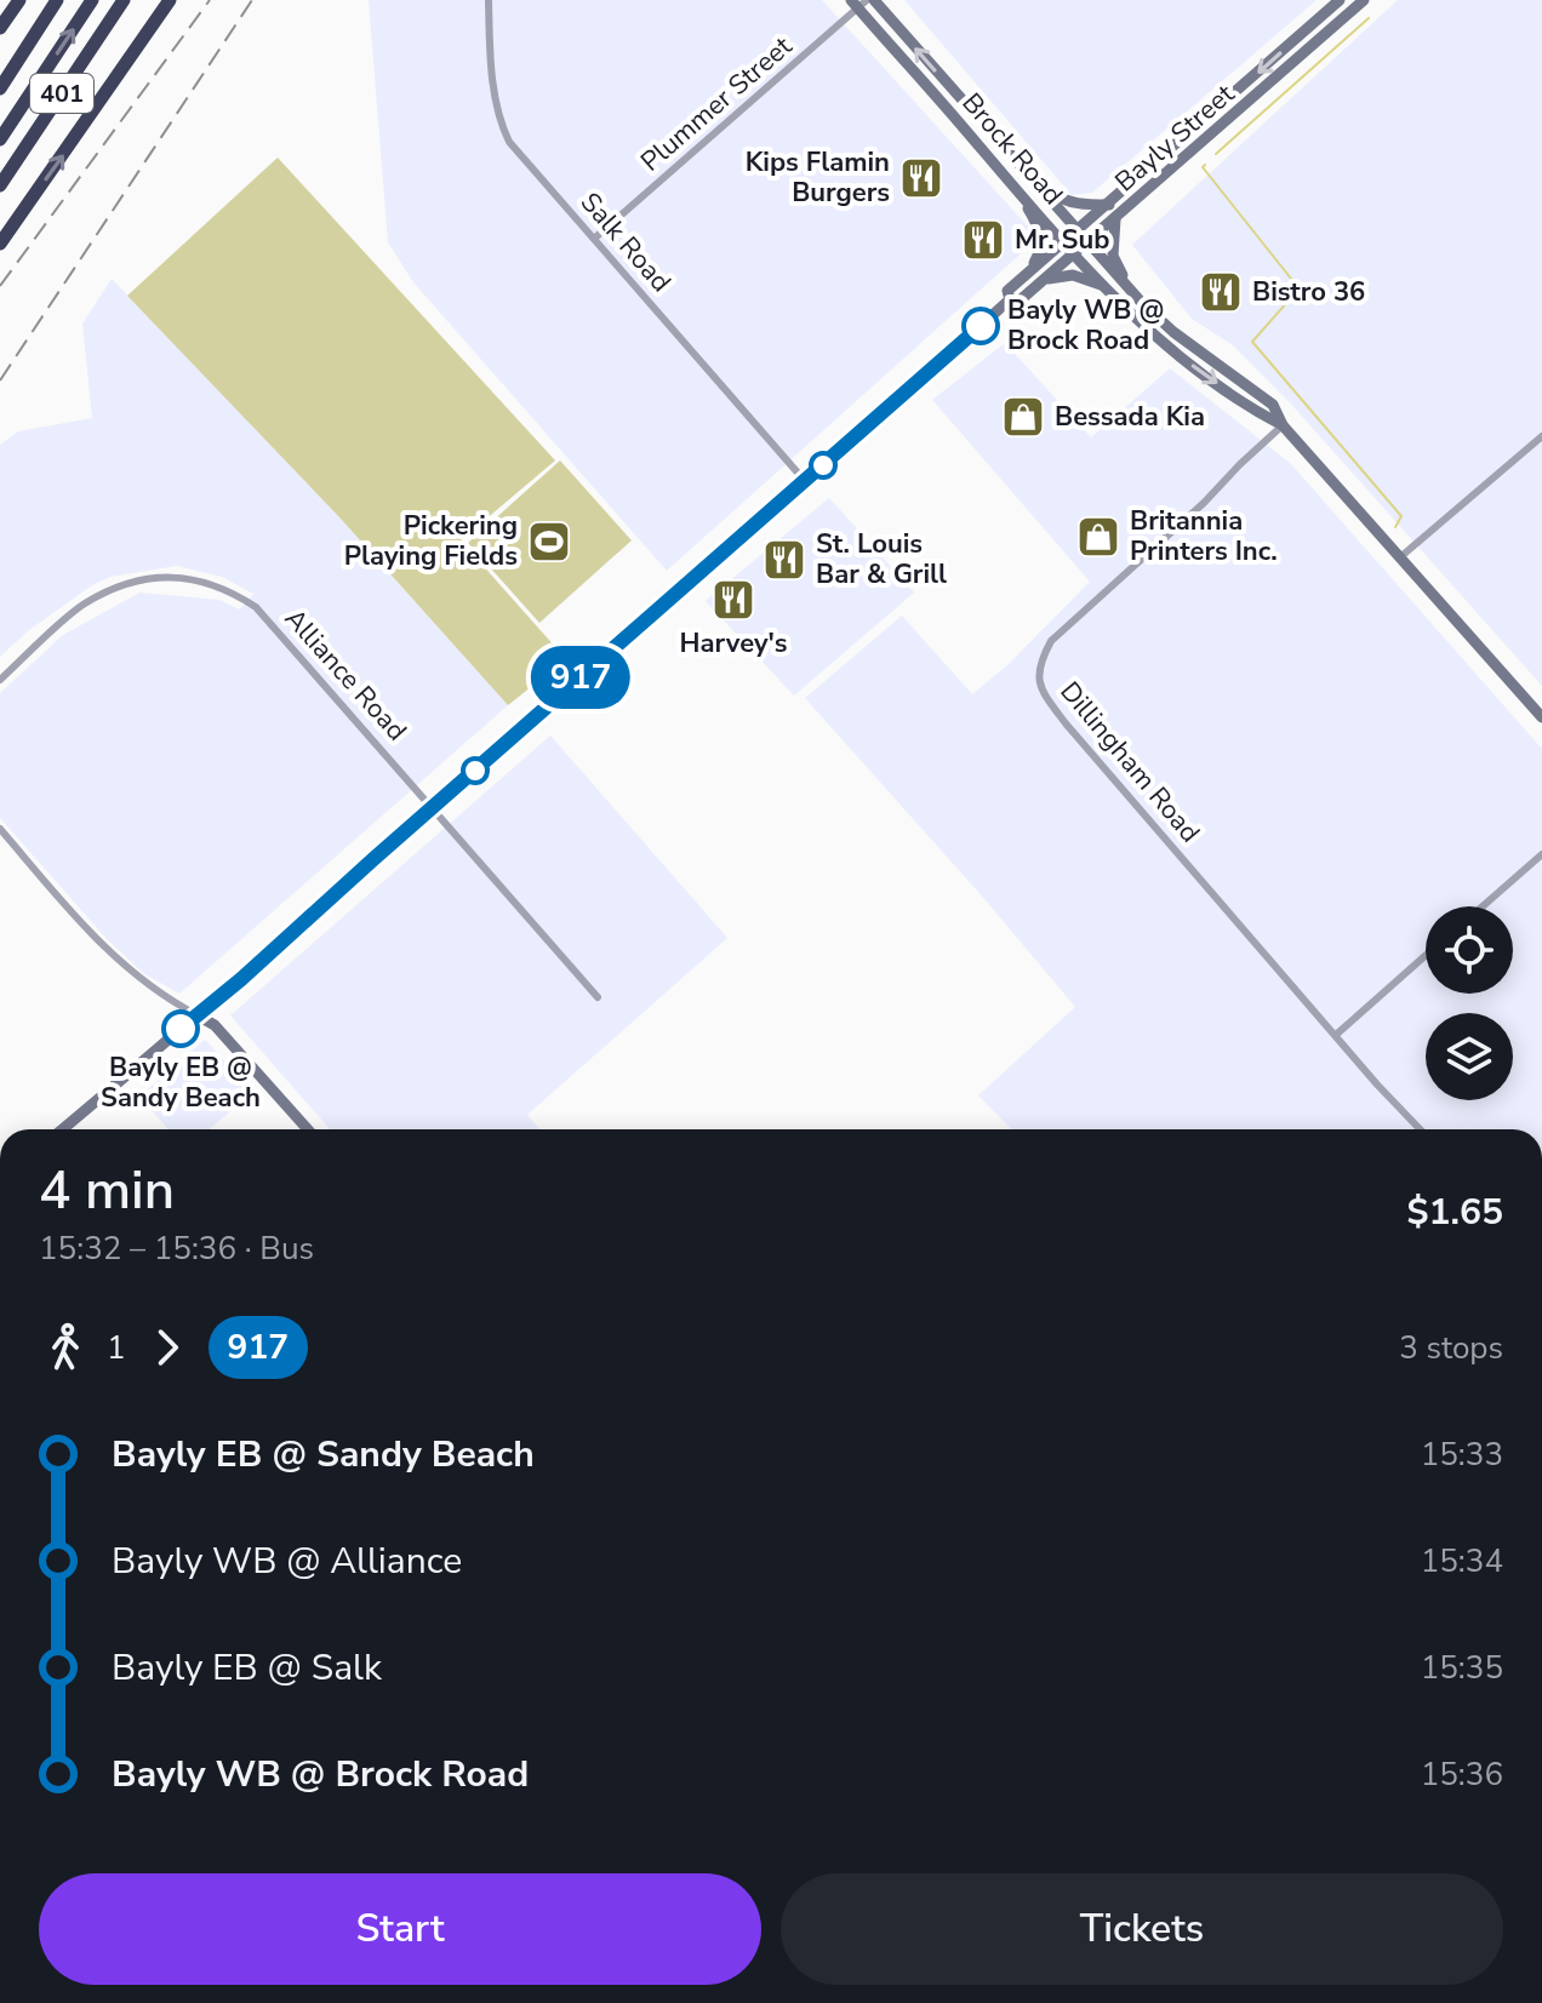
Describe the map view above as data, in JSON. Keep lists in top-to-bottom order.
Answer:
{
  "streets": {
    "highway": ["401"],
    "main road": ["Bayly Street", "Brock Road"],
    "street": [
      "Plummer Street",
      "Salk Road",
      "Alliance Road",
      "Dillingham Road"
    ]
  },
  "crossings": [
    ["Plummer Street", "Brock Road"],
    ["Plummer Street", "Salk Road"],
    ["Bayly Street", "Brock Road"],
    ["Bayly Street", "Salk Road"],
    ["Bayly Street", "Alliance Road"],
    ["Brock Road", "Dillingham Road"]
  ],
  "places": {
    "restaurant": [
      "Kips Flamin Burgers",
      "Mr. Sub",
      "Bistro 36",
      "St. Louis Bar & Grill",
      "Harvey's"
    ],
    "other": ["Bayly WB @ Brock Road", "Bayly EB @ Sandy Beach"],
    "shop": ["Bessada Kia", "Britannia Printers Inc."],
    "sports": ["Pickering Playing Fields"]
  },
  "lines": ["bus line 917"],
  "page": {
    "on_map": "917",
    "heading": ["4 min", "15:32 – 15:36 · Bus", "$1.65"],
    "legs": ["1", "917", "3 stops"],
    "list": [
      {
        "name": "Bayly EB @ Sandy Beach",
        "value": "15:33"
      },
      {
        "name": "Bayly WB @ Alliance",
        "value": "15:34"
      },
      {
        "name": "Bayly EB @ Salk",
        "value": "15:35"
      },
      {
        "name": "Bayly WB @ Brock Road",
        "value": "15:36"
      }
    ],
    "buttons": ["Start", "Tickets"]
  }
}
